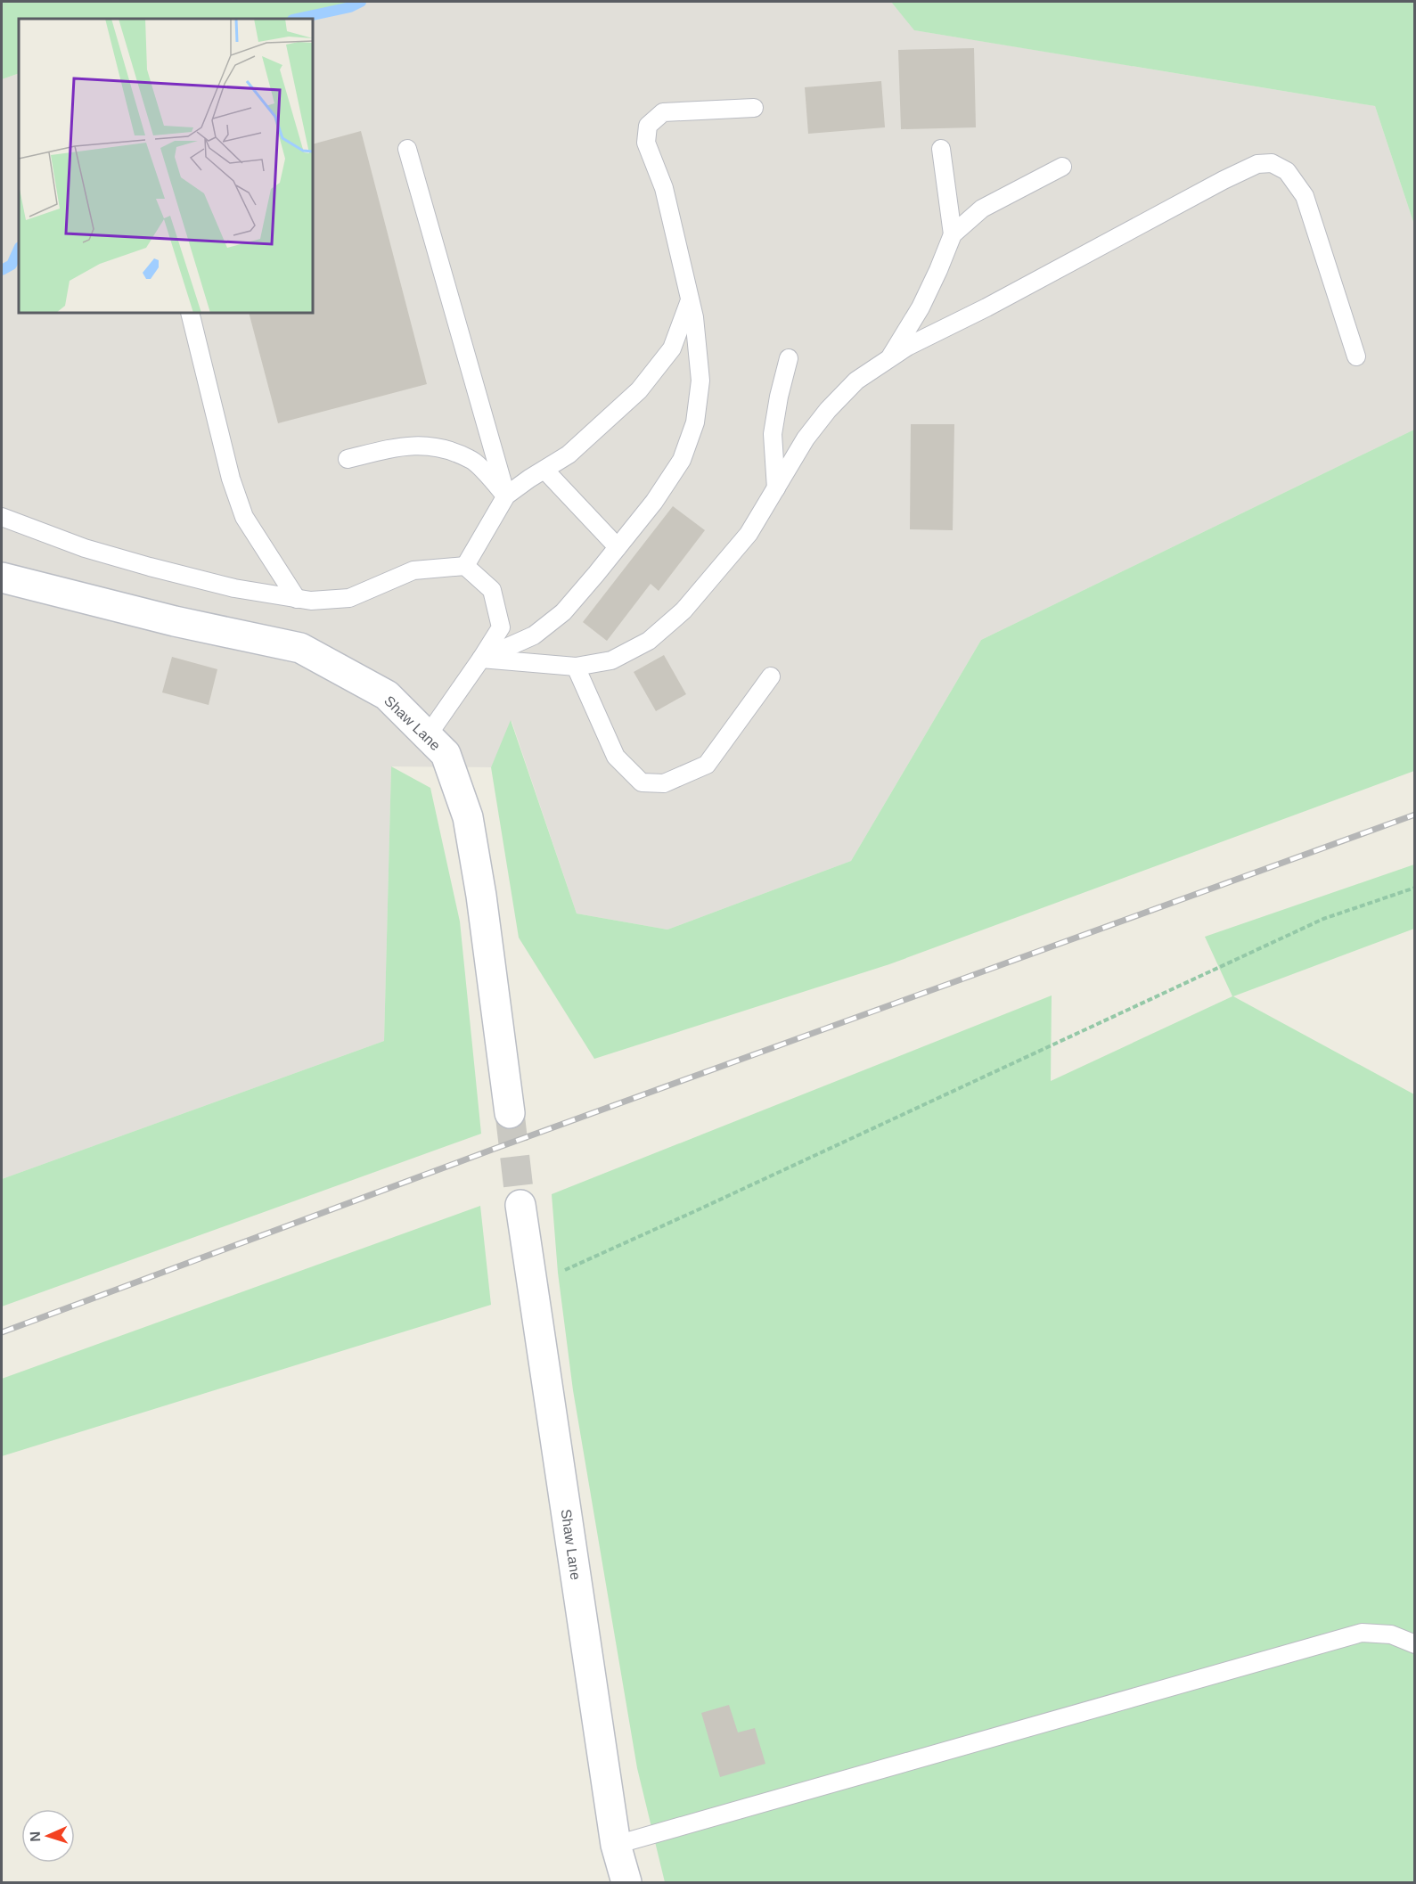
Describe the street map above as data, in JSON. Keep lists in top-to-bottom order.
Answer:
{
  "streets": {
    "street": ["Shaw Lane"]
  },
  "north": "left"
}
